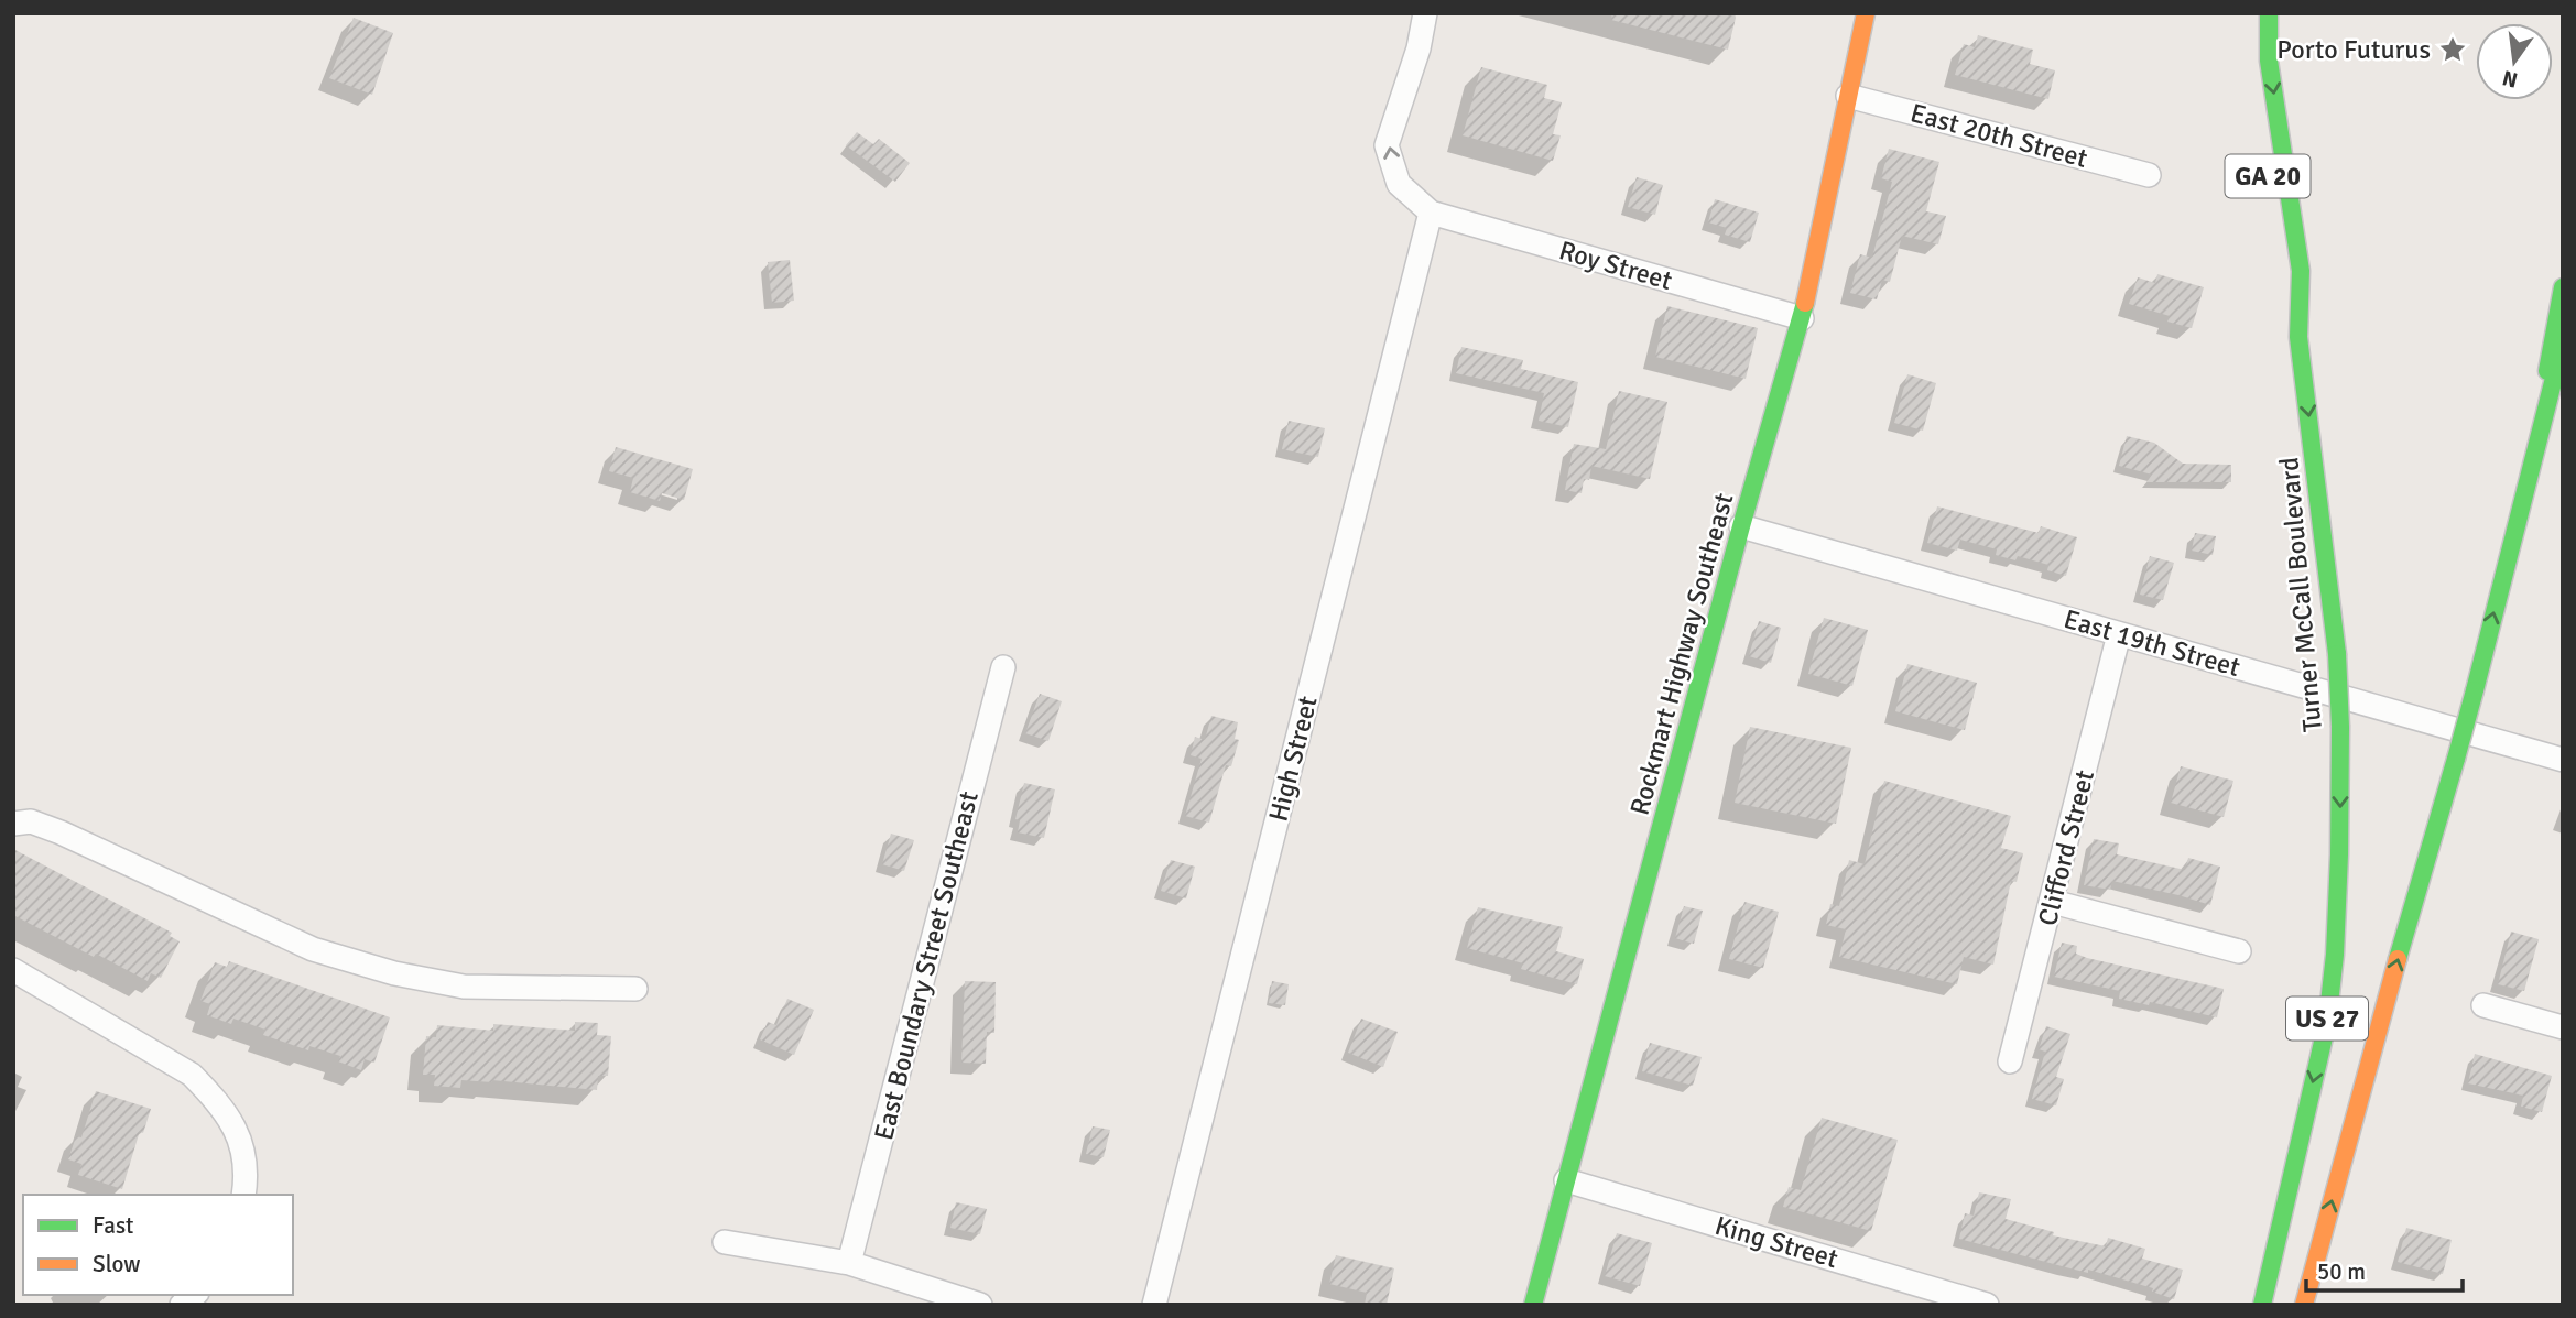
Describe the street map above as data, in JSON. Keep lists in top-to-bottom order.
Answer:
{
  "streets": {
    "main road": ["Turner McCall Boulevard", "Rockmart Highway Southeast", "US 27"],
    "street": [
      "East 20th Street",
      "Roy Street",
      "East 19th Street",
      "High Street",
      "Clifford Street",
      "East Boundary Street Southeast",
      "King Street"
    ]
  },
  "crossings": [
    ["East 20th Street", "Rockmart Highway Southeast"],
    ["Roy Street", "Rockmart Highway Southeast"],
    ["Roy Street", "High Street"],
    ["East 19th Street", "Rockmart Highway Southeast"],
    ["East 19th Street", "Clifford Street"],
    ["Rockmart Highway Southeast", "King Street"]
  ],
  "places": {
    "place": ["Porto Futurus"]
  },
  "legend": ["Fast", "Slow"],
  "scale_bar": "50 m",
  "north": "bottom"
}
